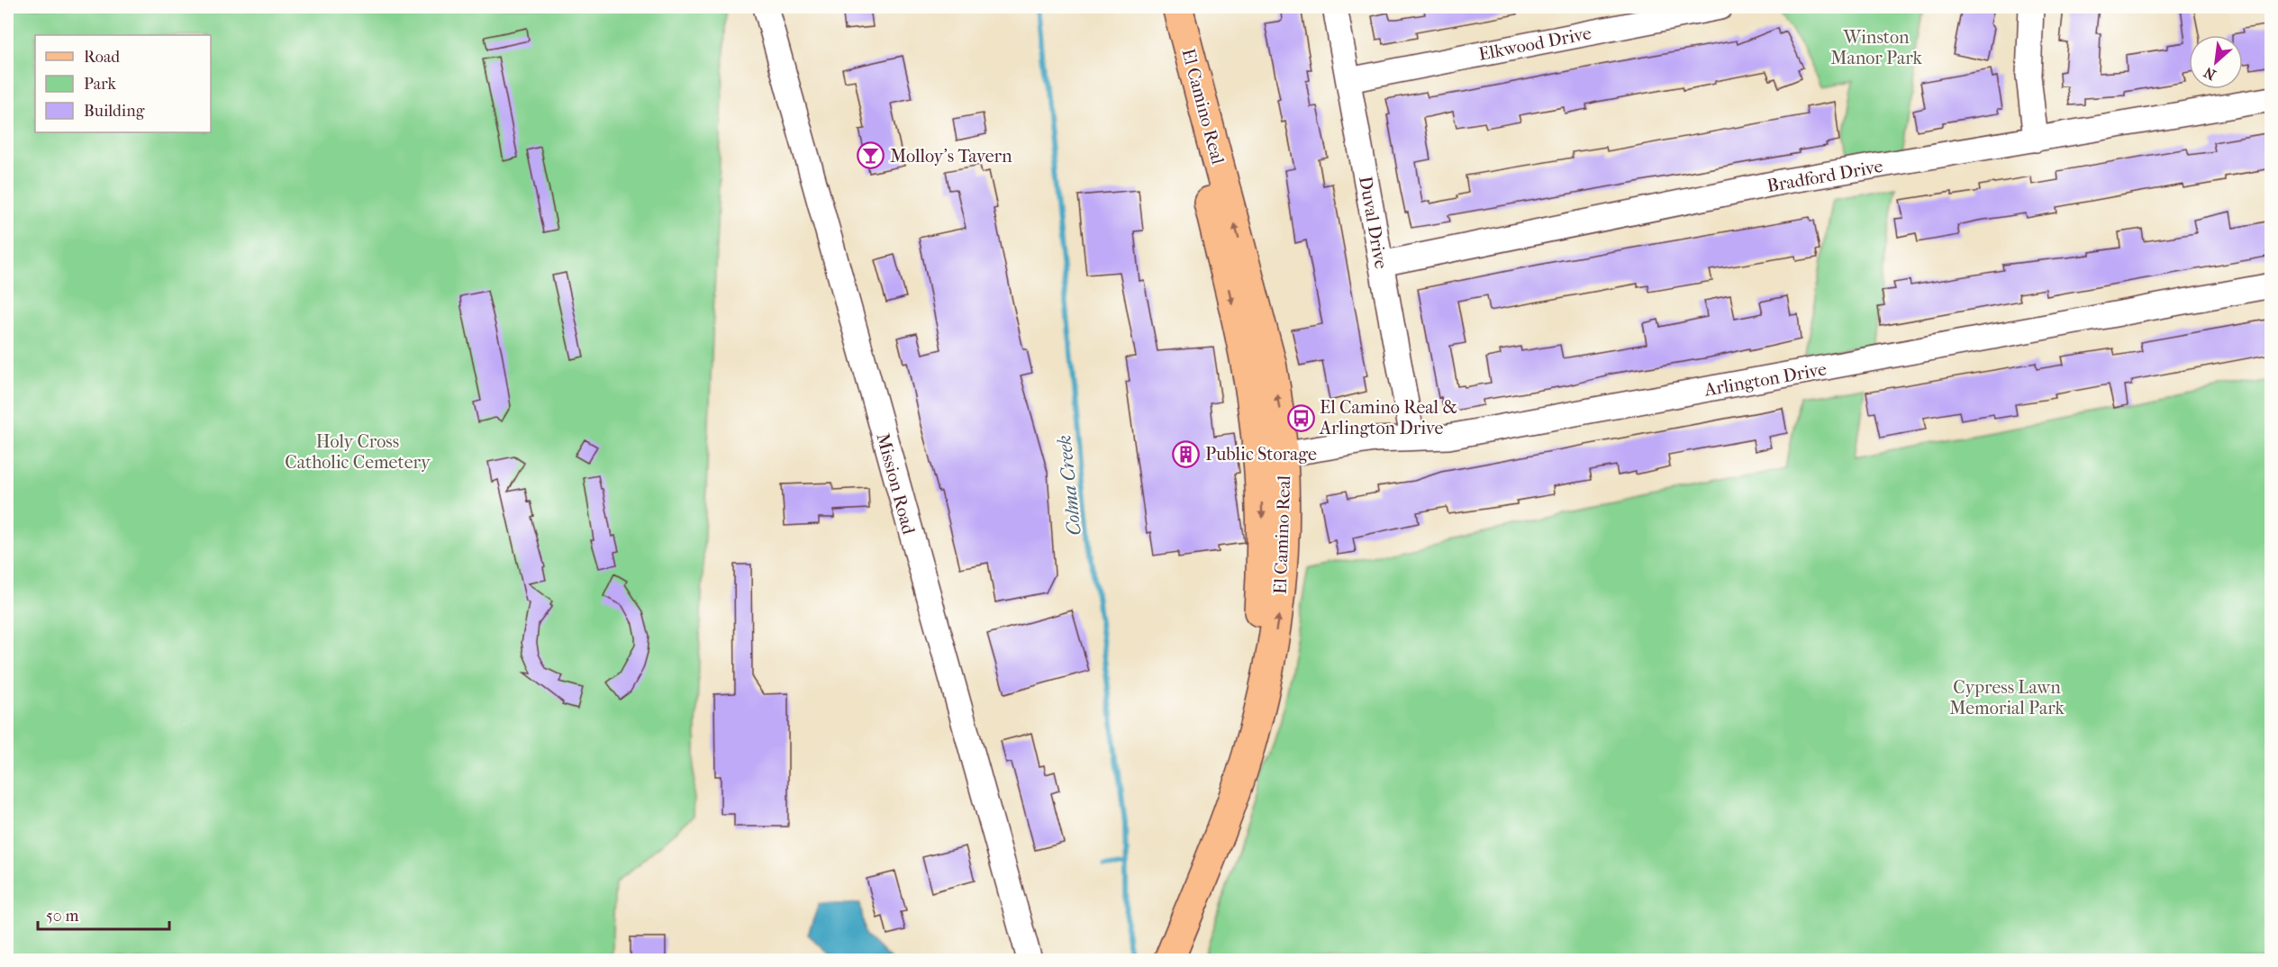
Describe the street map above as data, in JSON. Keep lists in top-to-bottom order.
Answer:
{
  "streets": {
    "main road": ["El Camino Real"],
    "street": [
      "Elkwood Drive",
      "Bradford Drive",
      "Duval Drive",
      "Arlington Drive",
      "Mission Road"
    ]
  },
  "crossings": [
    ["Elkwood Drive", "Duval Drive"],
    ["El Camino Real", "Arlington Drive"],
    ["Bradford Drive", "Duval Drive"],
    ["Duval Drive", "Arlington Drive"]
  ],
  "water": ["Colma Creek"],
  "parks": ["Winston Manor Park", "Holy Cross Catholic Cemetery", "Cypress Lawn Memorial Park"],
  "places": {
    "bar": ["Molloy's Tavern"],
    "bus stop": ["El Camino Real & Arlington Drive"],
    "building": ["Public Storage"]
  },
  "legend": ["Road", "Park", "Building"],
  "scale_bar": "50 m",
  "north": "bottom left"
}
